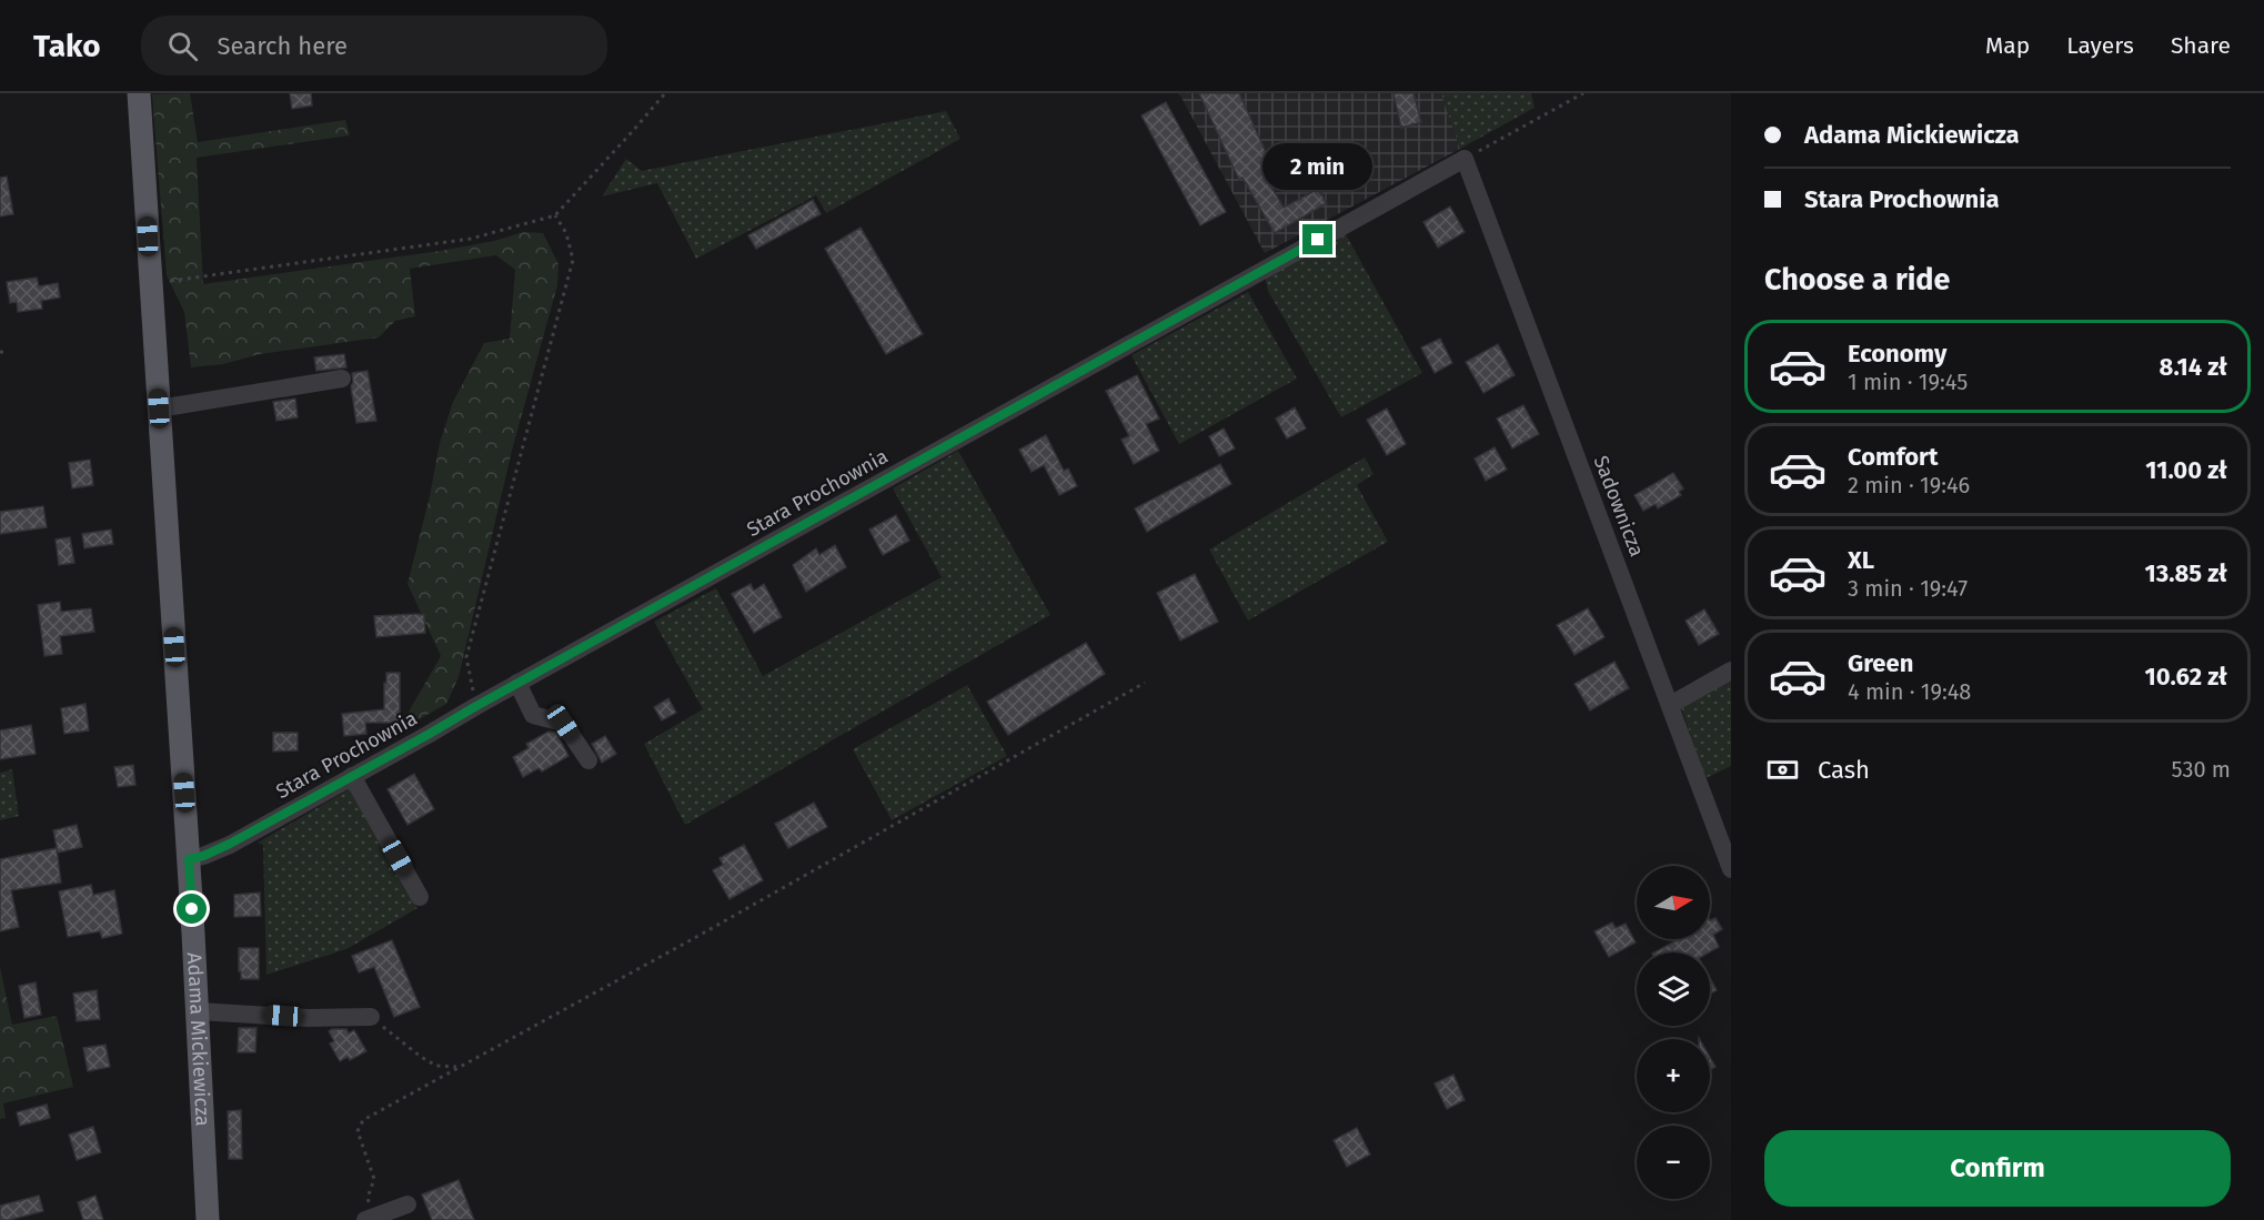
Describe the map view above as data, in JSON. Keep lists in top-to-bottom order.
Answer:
{
  "streets": {
    "main road": ["Adama Mickiewicza"],
    "street": ["Stara Prochownia", "Sadownicza"]
  },
  "crossings": [
    ["Stara Prochownia", "Sadownicza"],
    ["Stara Prochownia", "Adama Mickiewicza"]
  ],
  "north": "right",
  "page": {
    "header": "Tako",
    "search": "Search here",
    "nav": ["Map", "Layers", "Share"],
    "banner": ["Adama Mickiewicza", "Stara Prochownia"],
    "bubble": "2 min",
    "heading": "Choose a ride",
    "list": [
      {
        "name": "Economy",
        "note": "1 min · 19:45",
        "value": "8.14 zł"
      },
      {
        "name": "Comfort",
        "note": "2 min · 19:46",
        "value": "11.00 zł"
      },
      {
        "name": "XL",
        "note": "3 min · 19:47",
        "value": "13.85 zł"
      },
      {
        "name": "Green",
        "note": "4 min · 19:48",
        "value": "10.62 zł"
      }
    ],
    "pay": ["Cash", "530 m"],
    "map_buttons": ["+", "−"],
    "buttons": "Confirm"
  }
}
